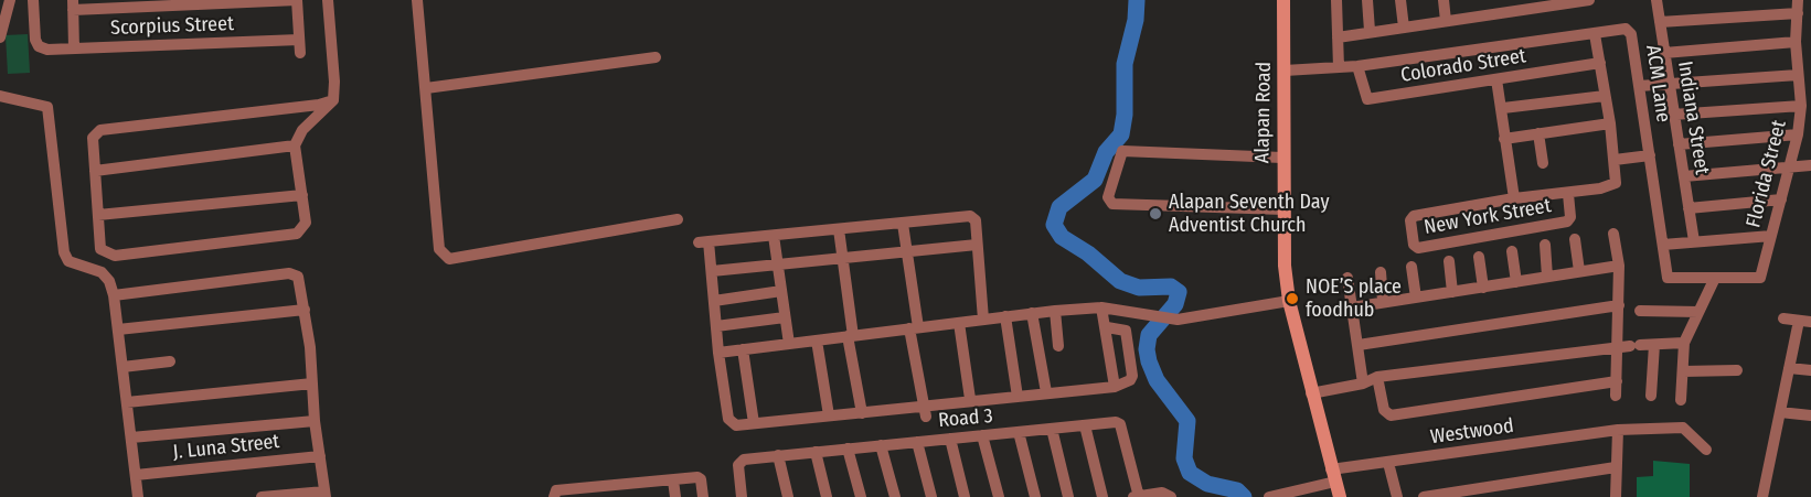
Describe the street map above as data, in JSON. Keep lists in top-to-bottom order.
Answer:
{
  "streets": {
    "street": [
      "Scorpius Street",
      "Colorado Street",
      "ACM Lane",
      "Alapan Road",
      "Indiana Street",
      "Florida Street",
      "New York Street",
      "Road 3",
      "Westwood",
      "J. Luna Street"
    ]
  },
  "crossings": [
    ["Colorado Street", "ACM Lane"],
    ["ACM Lane", "Alapan Road"],
    ["ACM Lane", "Florida Street"],
    ["Alapan Road", "Westwood"]
  ],
  "places": ["Alapan Seventh Day Adventist Church", "NOE’S place foodhub"]
}
